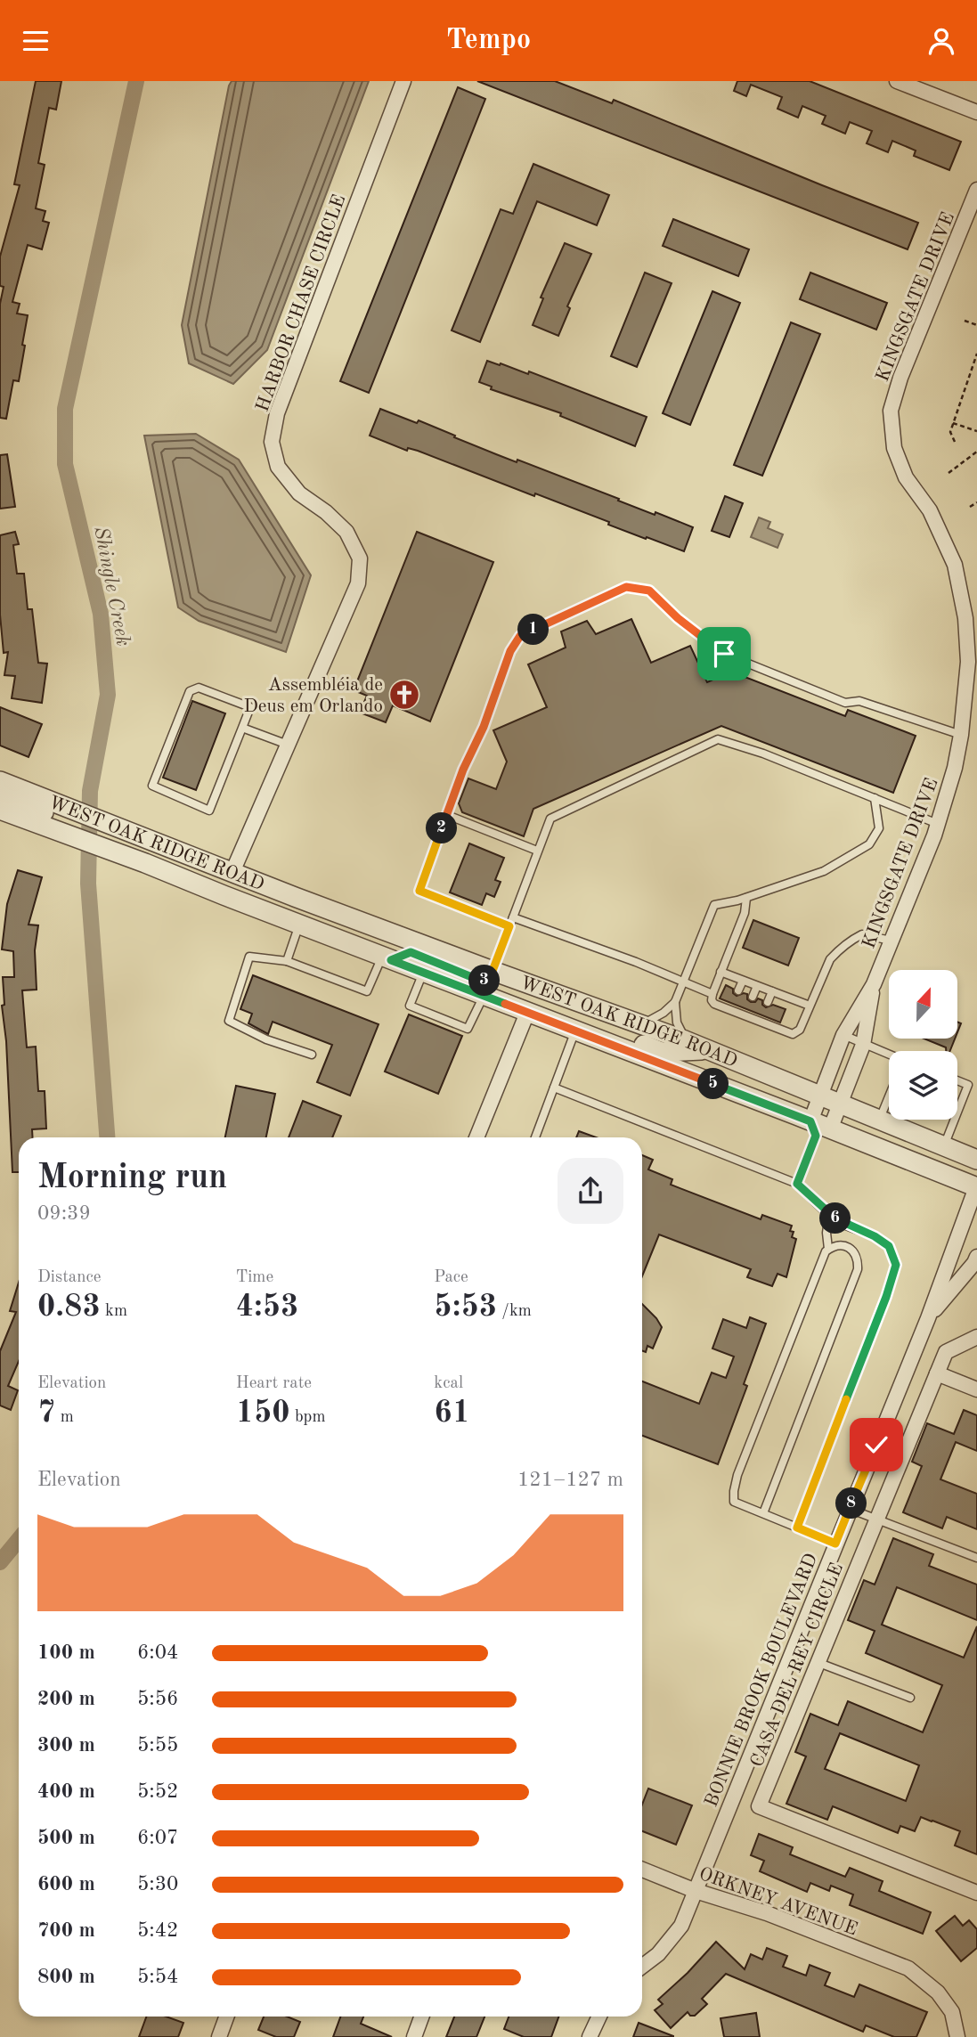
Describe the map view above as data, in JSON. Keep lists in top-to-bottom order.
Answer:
{
  "streets": {
    "street": [
      "KINGSGATE DRIVE",
      "HARBOR CHASE CIRCLE",
      "WEST OAK RIDGE ROAD",
      "CASA DEL REY CIRCLE",
      "BONNIE BROOK BOULEVARD",
      "ORKNEY AVENUE"
    ]
  },
  "crossings": [
    ["KINGSGATE DRIVE", "WEST OAK RIDGE ROAD"],
    ["HARBOR CHASE CIRCLE", "WEST OAK RIDGE ROAD"],
    ["WEST OAK RIDGE ROAD", "BONNIE BROOK BOULEVARD"],
    ["BONNIE BROOK BOULEVARD", "ORKNEY AVENUE"]
  ],
  "water": ["Shingle Creek"],
  "places": {
    "church": ["Assembléia de Deus em Orlando"]
  },
  "north": "top",
  "page": {
    "header": "Tempo",
    "pins": [
      "1",
      "2",
      "3",
      "5",
      "6",
      "8"
    ],
    "heading": ["Morning run", "09:39"],
    "stats": [
      ["Distance", "0.83 km"],
      ["Time", "4:53"],
      ["Pace", "5:53 /km"],
      ["Elevation", "7 m"],
      ["Heart rate", "150 bpm"],
      ["kcal", "61"]
    ],
    "chart": ["Elevation", "121–127 m"],
    "list": [
      {
        "name": "100 m",
        "note": "6:04"
      },
      {
        "name": "200 m",
        "note": "5:56"
      },
      {
        "name": "300 m",
        "note": "5:55"
      },
      {
        "name": "400 m",
        "note": "5:52"
      },
      {
        "name": "500 m",
        "note": "6:07"
      },
      {
        "name": "600 m",
        "note": "5:30"
      },
      {
        "name": "700 m",
        "note": "5:42"
      },
      {
        "name": "800 m",
        "note": "5:54"
      }
    ]
  }
}
